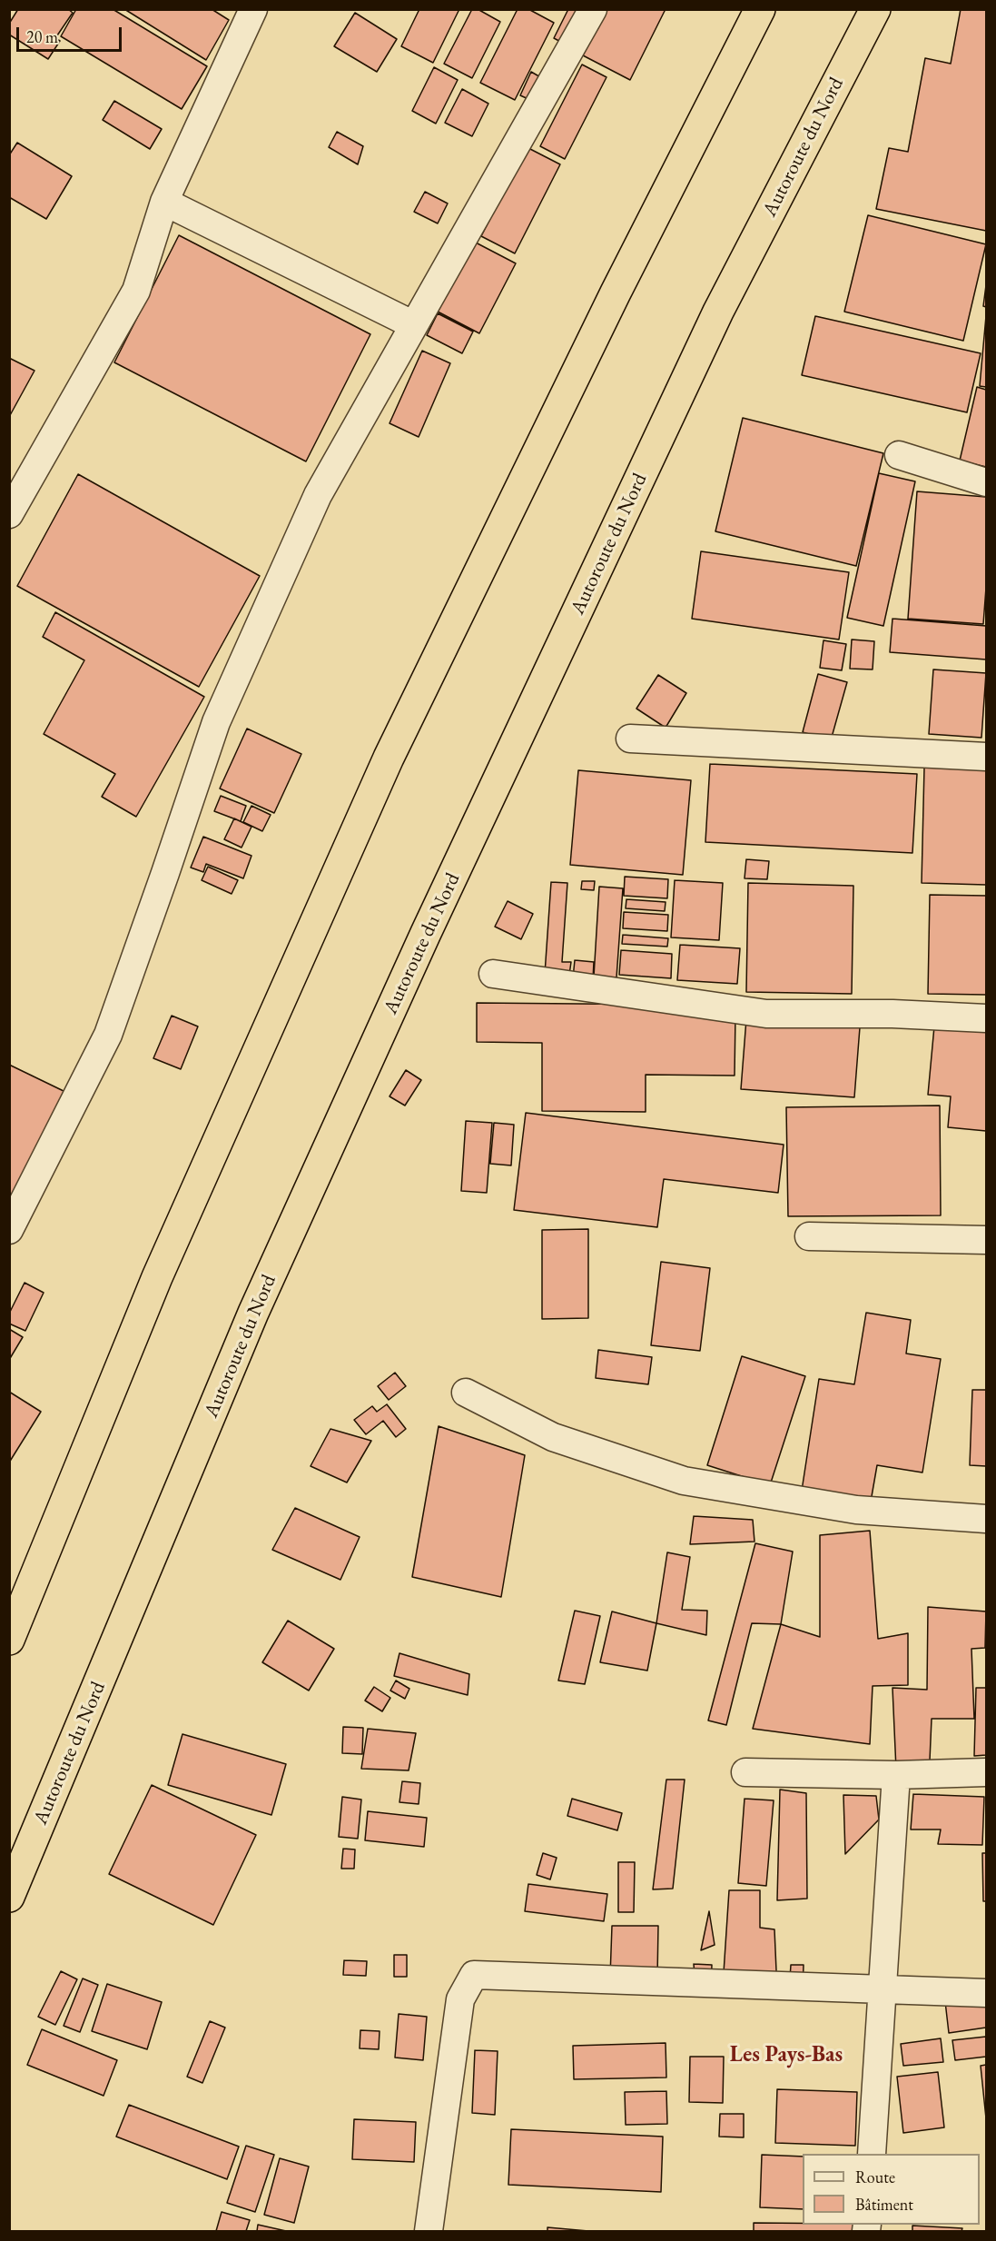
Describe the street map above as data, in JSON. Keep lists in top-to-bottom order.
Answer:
{
  "streets": {
    "highway": ["Autoroute du Nord"]
  },
  "districts": ["Les Pays-Bas"],
  "legend": ["Route", "Bâtiment"],
  "scale_bar": "20 m"
}
